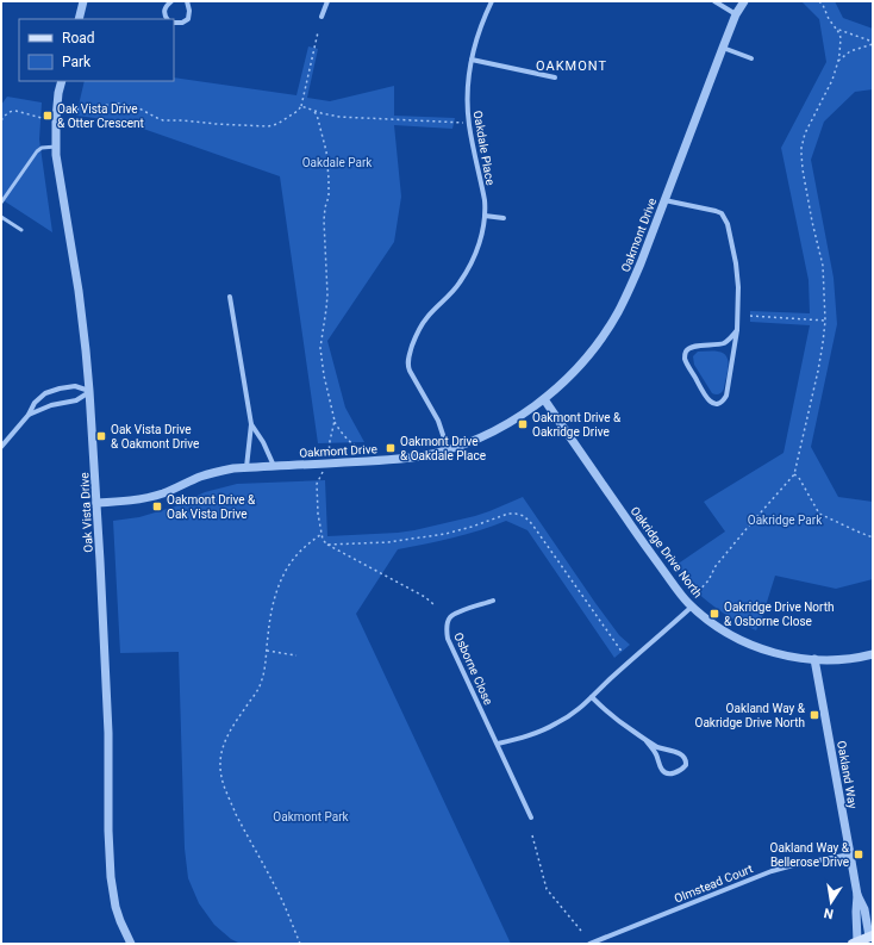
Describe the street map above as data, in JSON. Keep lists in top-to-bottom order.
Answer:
{
  "streets": {
    "street": [
      "Oakdale Place",
      "Oakmont Drive",
      "Oak Vista Drive",
      "Oakridge Drive North",
      "Osborne Close",
      "Oakland Way",
      "Olmstead Court"
    ]
  },
  "crossings": [
    ["Oakdale Place", "Oakmont Drive"],
    ["Oakmont Drive", "Oak Vista Drive"],
    ["Oakmont Drive", "Oakridge Drive North"],
    ["Oakridge Drive North", "Oakland Way"],
    ["Oakland Way", "Olmstead Court"]
  ],
  "districts": ["OAKMONT"],
  "parks": ["Oakdale Park", "Oakridge Park", "Oakmont Park"],
  "places": {
    "transit": [
      "Oak Vista Drive & Otter Crescent",
      "Oakmont Drive & Oakridge Drive",
      "Oak Vista Drive & Oakmont Drive",
      "Oakmont Drive & Oakdale Place",
      "Oakmont Drive & Oak Vista Drive",
      "Oakridge Drive North & Osborne Close",
      "Oakland Way & Oakridge Drive North",
      "Oakland Way & Bellerose Drive"
    ]
  },
  "legend": ["Road", "Park"],
  "north": "bottom"
}
